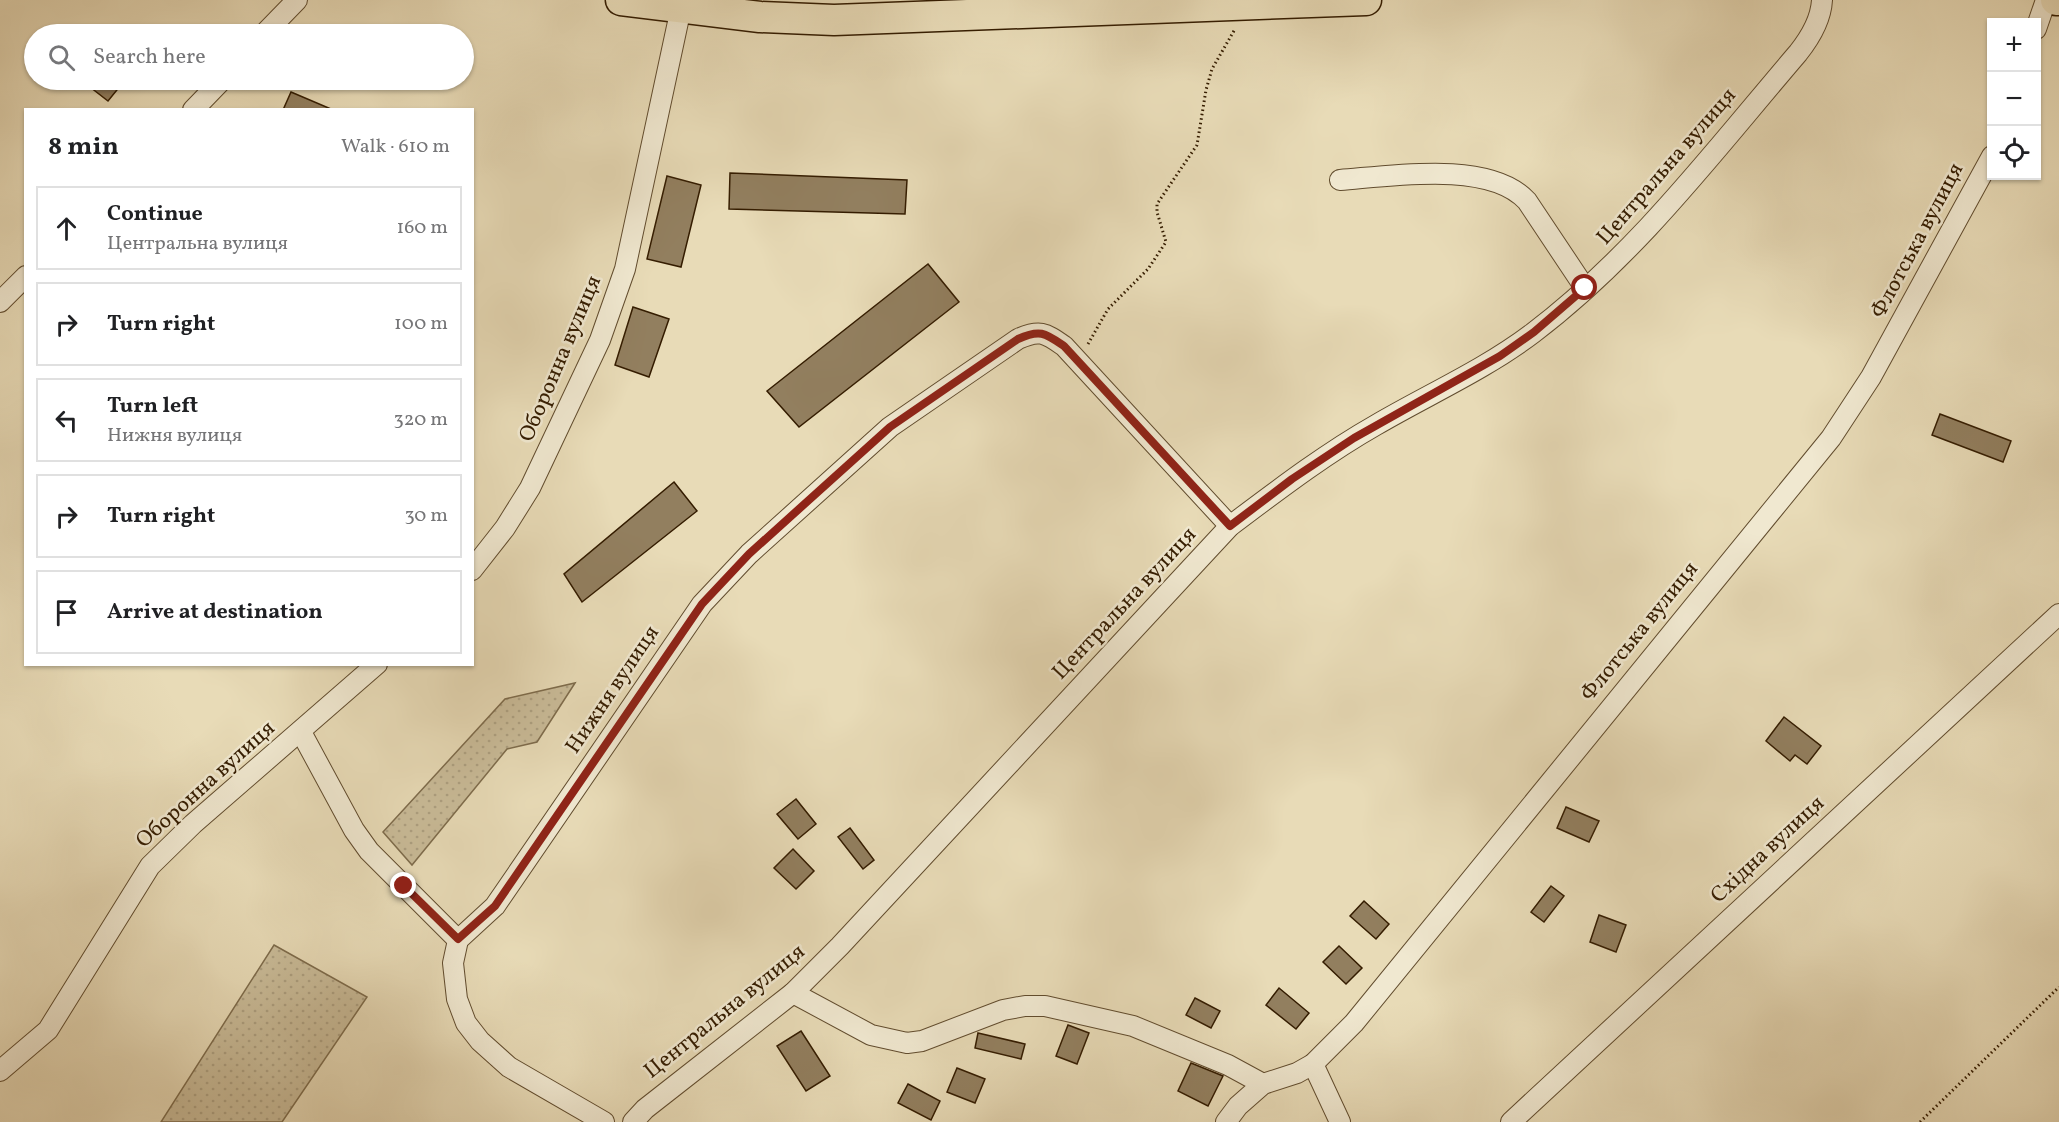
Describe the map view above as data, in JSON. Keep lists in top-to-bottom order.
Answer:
{
  "streets": {
    "street": [
      "Центральна вулиця",
      "Флотська вулиця",
      "Оборонна вулиця",
      "Нижня вулиця",
      "Східна вулиця"
    ]
  },
  "page": {
    "map_buttons": ["+", "−"],
    "search": "Search here",
    "heading": ["8 min", "Walk · 610 m"],
    "list": [
      ["Continue", "Центральна вулиця", "160 m"],
      ["Turn right", "100 m"],
      ["Turn left", "Нижня вулиця", "320 m"],
      ["Turn right", "30 m"],
      "Arrive at destination"
    ]
  }
}
